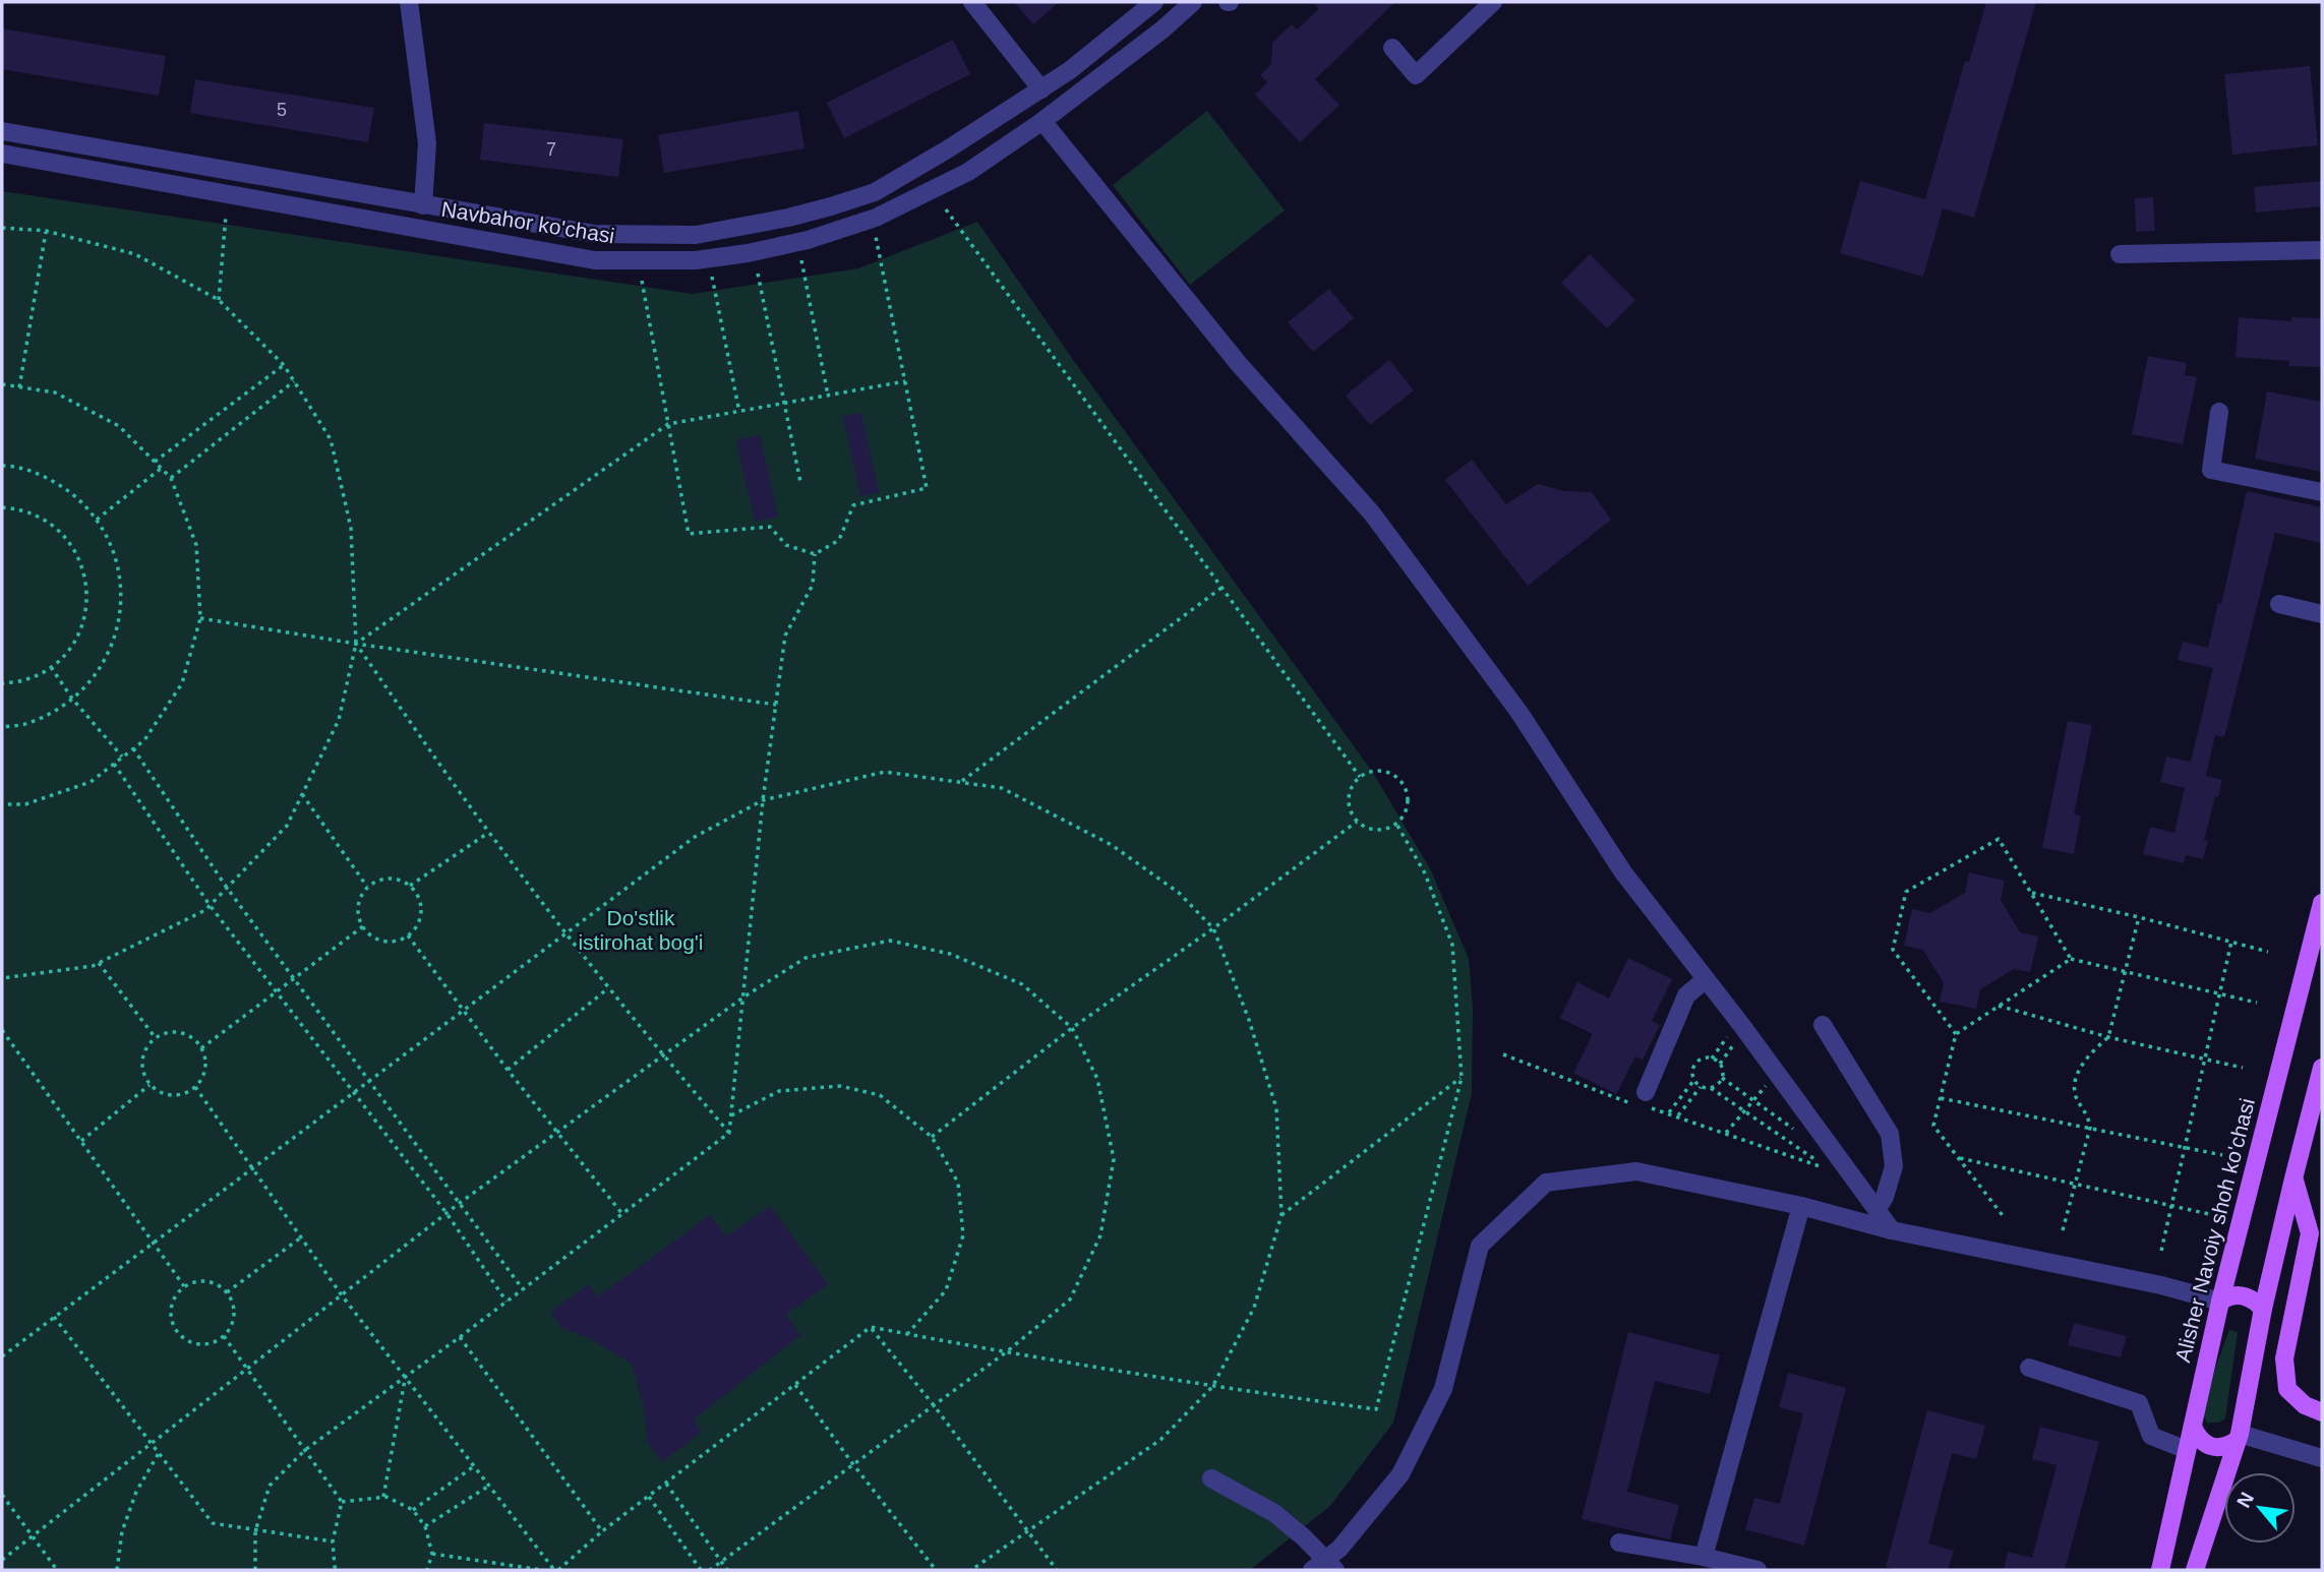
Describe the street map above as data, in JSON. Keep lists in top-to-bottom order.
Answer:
{
  "streets": {
    "main road": ["Alisher Navoiy shoh ko'chasi"],
    "street": ["Navbahor ko'chasi"]
  },
  "parks": ["Do'stlik istirohat bog'i"],
  "house_numbers": ["5", "7"],
  "north": "top left"
}
